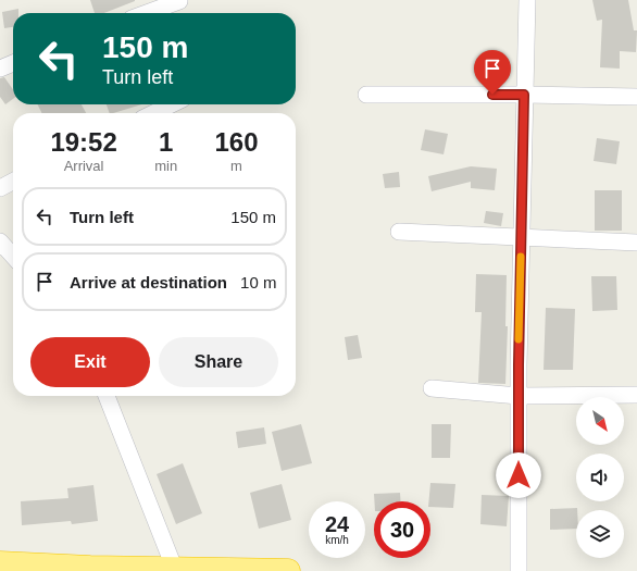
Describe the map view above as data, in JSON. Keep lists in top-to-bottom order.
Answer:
{
  "north": "bottom right",
  "page": {
    "turn": ["150 m", "Turn left"],
    "eta": [
      "19:52",
      "Arrival",
      "1",
      "min",
      "160",
      "m"
    ],
    "list": [
      {
        "name": "Turn left",
        "value": "150 m"
      },
      {
        "name": "Arrive at destination",
        "value": "10 m"
      }
    ],
    "buttons": ["Exit", "Share"],
    "speed": "24 km/h",
    "limit": "30"
  }
}
